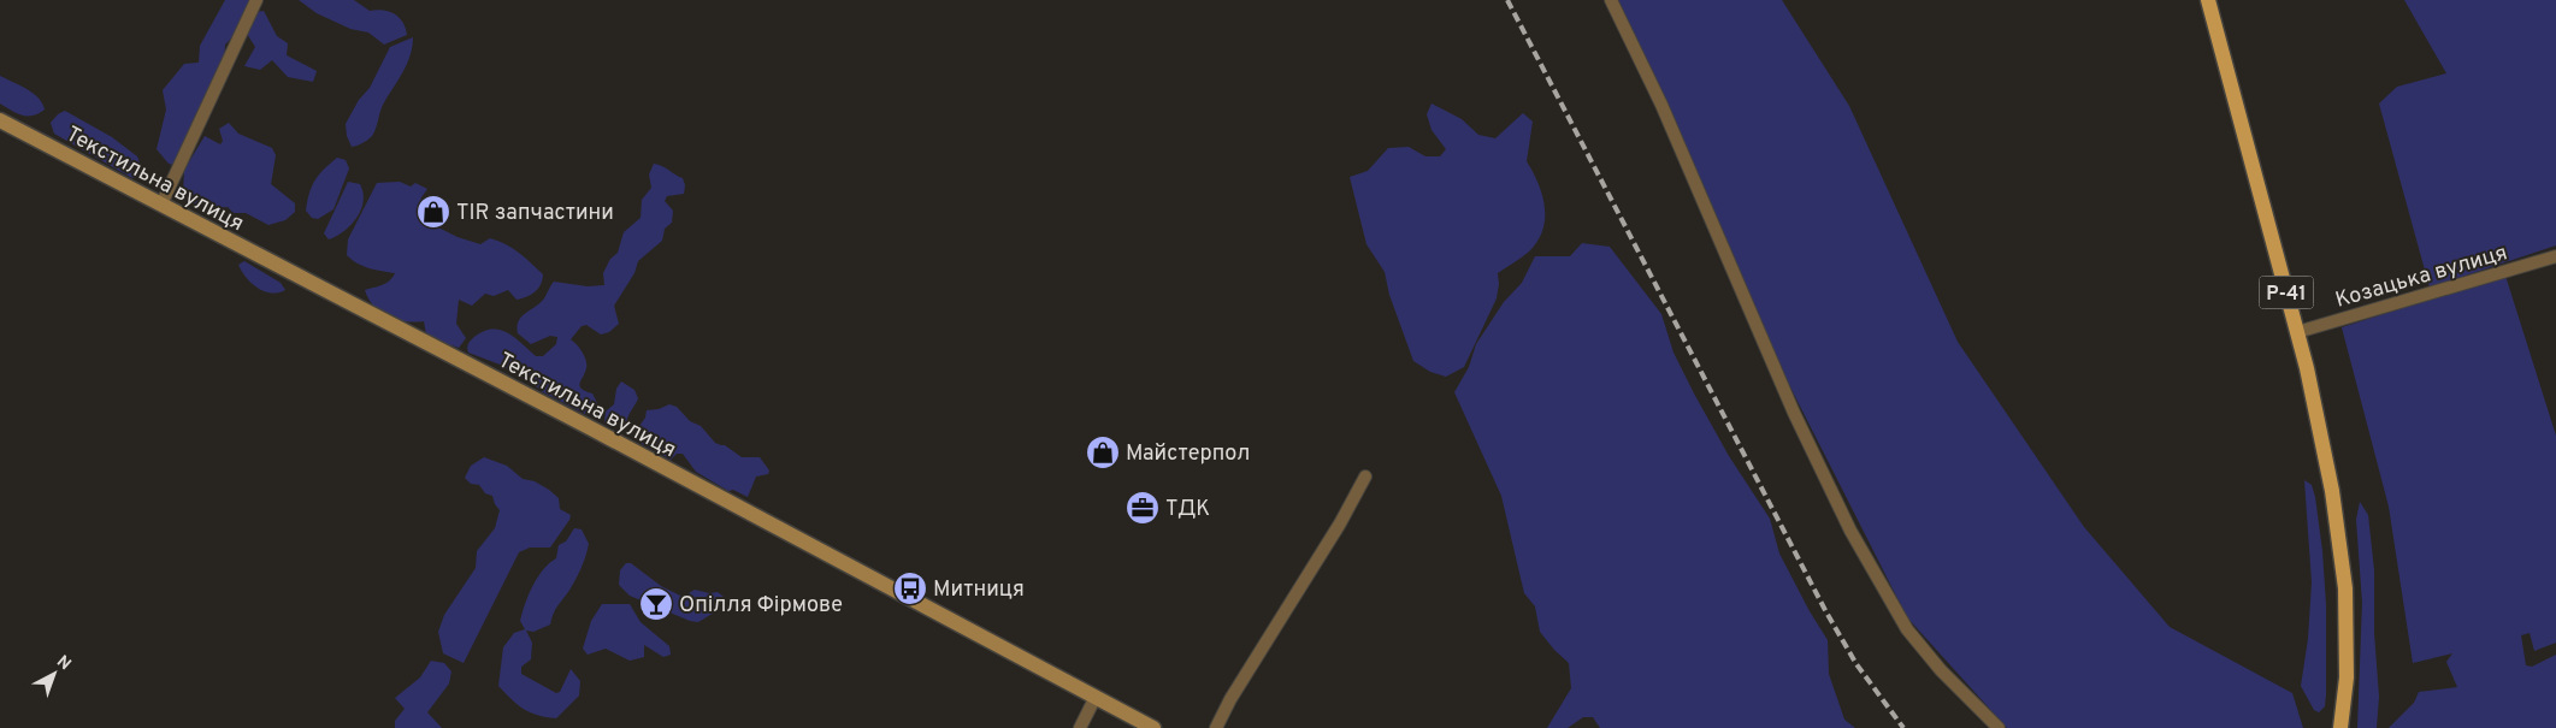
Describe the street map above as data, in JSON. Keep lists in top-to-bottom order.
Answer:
{
  "streets": {
    "main road": ["Р-41"],
    "street": ["Текстильна вулиця", "Козацька вулиця"]
  },
  "crossings": [
    ["Козацька вулиця", "Р-41"]
  ],
  "places": {
    "shop": ["TIR запчастини", "Майстерпол"],
    "office": ["ТДК"],
    "bus stop": ["Митниця"],
    "bar": ["Опілля Фірмове"]
  },
  "north": "top right"
}
